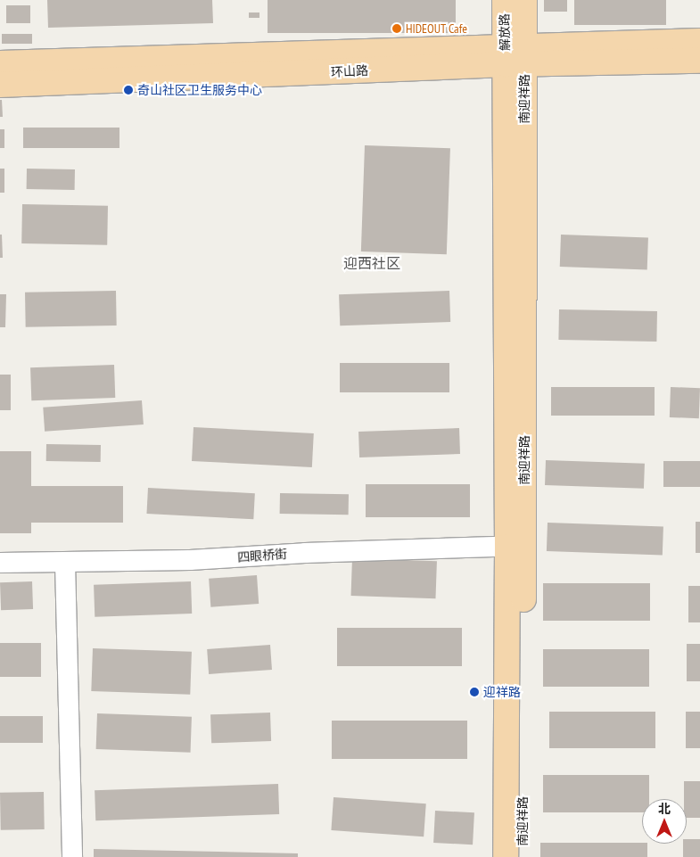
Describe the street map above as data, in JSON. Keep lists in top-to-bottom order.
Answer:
{
  "streets": {
    "main road": ["解放路", "环山路", "南迎祥路"],
    "street": ["四眼桥街"]
  },
  "crossings": [
    ["解放路", "环山路"],
    ["解放路", "南迎祥路"],
    ["环山路", "南迎祥路"],
    ["南迎祥路", "四眼桥街"]
  ],
  "districts": ["迎西社区"],
  "places": ["HIDEOUT Cafe", "奇山社区卫生服务中心", "迎祥路"],
  "north": "top"
}
